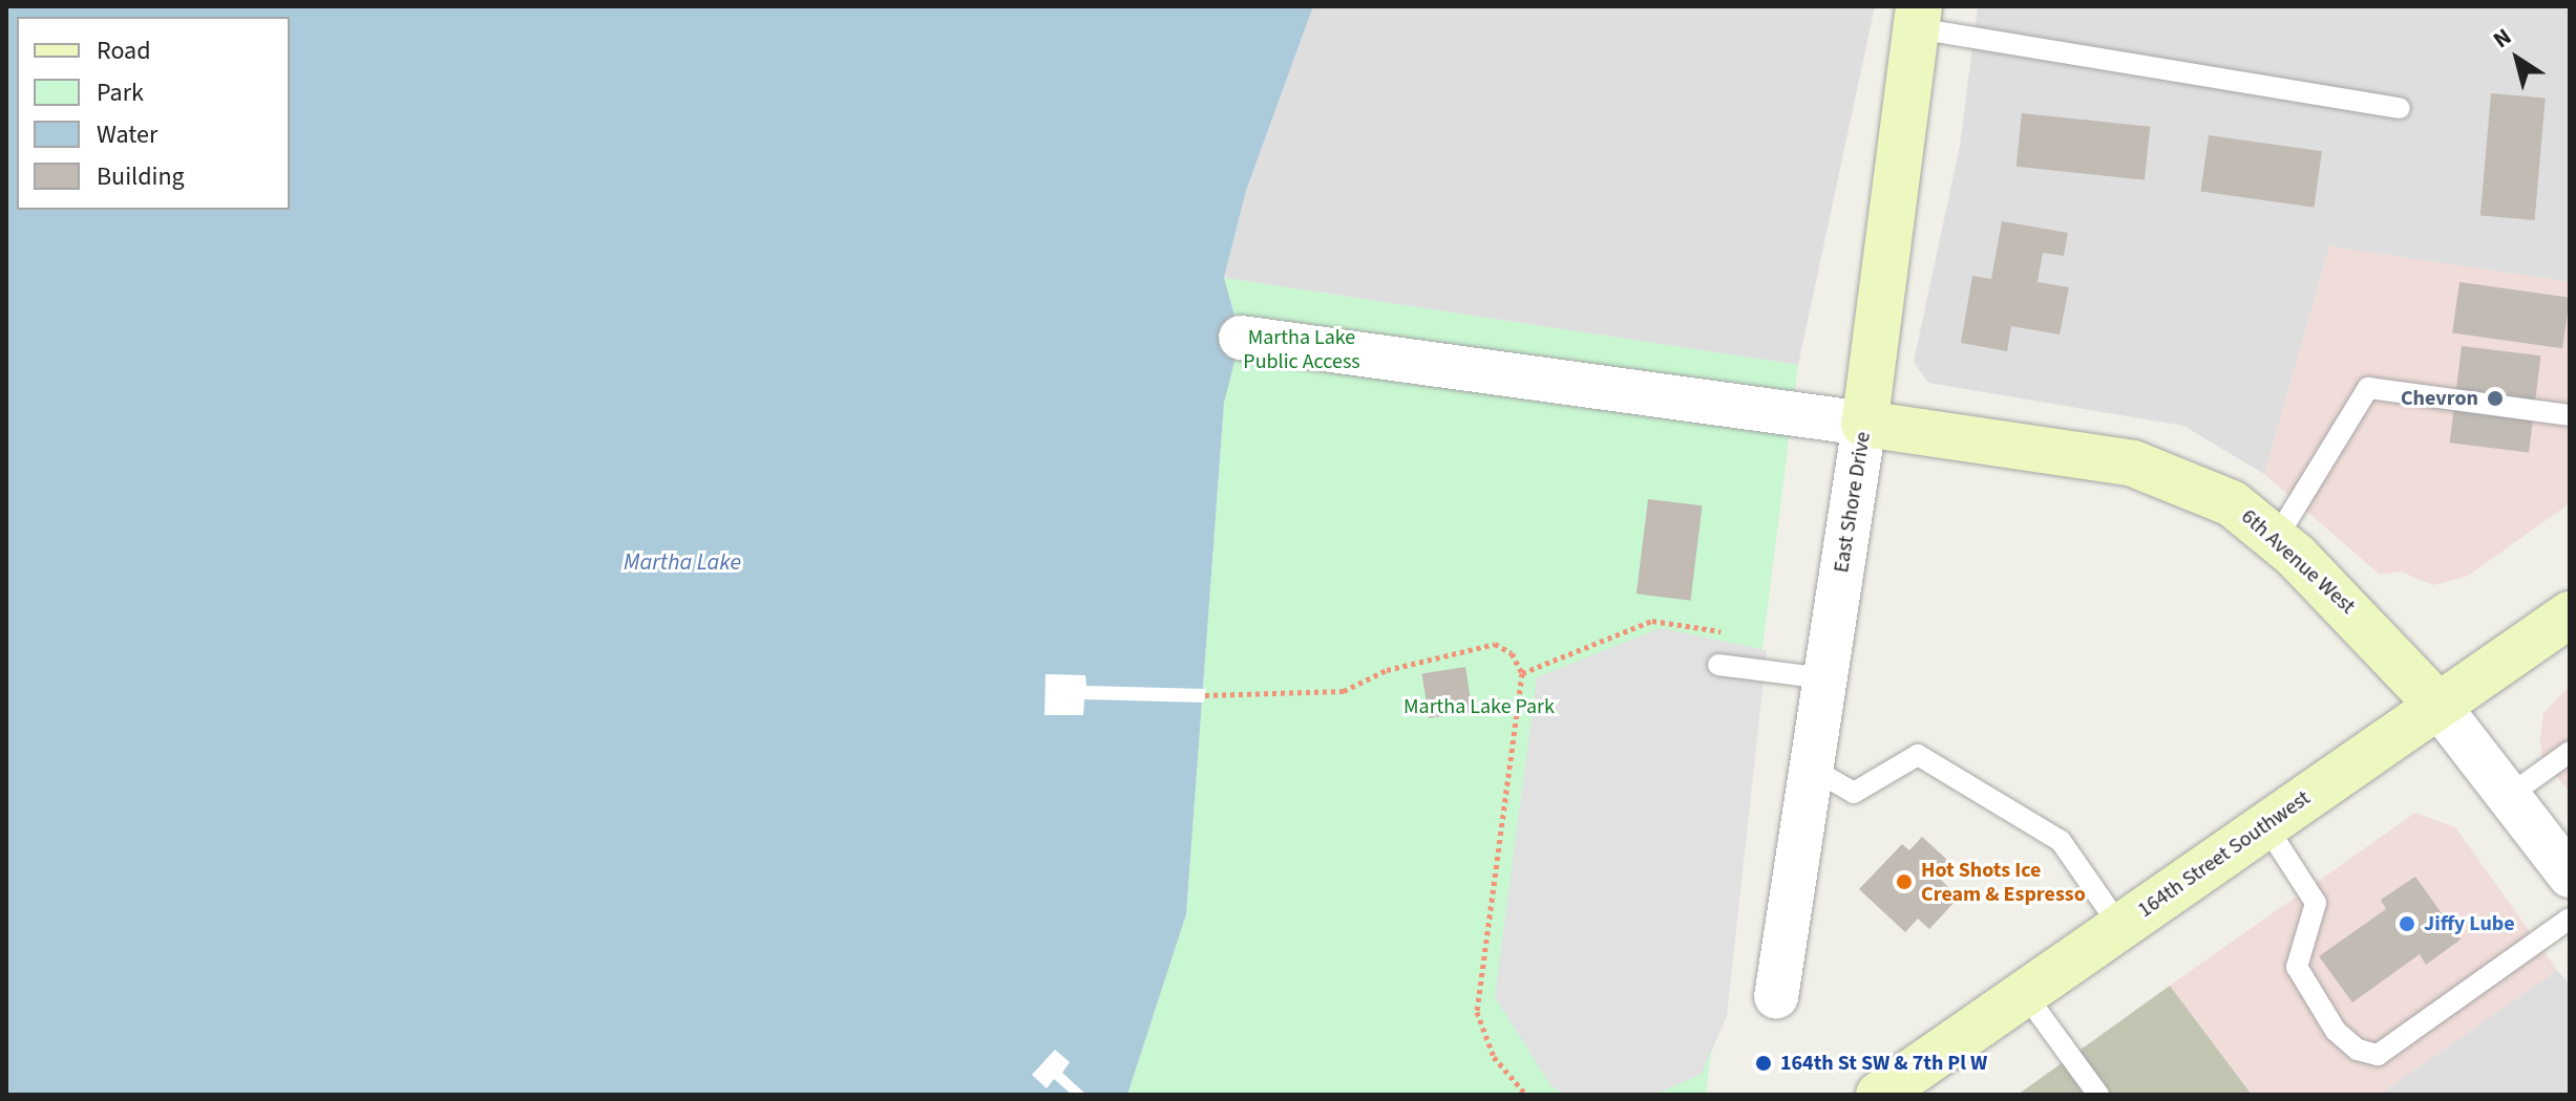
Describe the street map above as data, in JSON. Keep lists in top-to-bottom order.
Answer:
{
  "streets": {
    "street": ["East Shore Drive", "6th Avenue West", "164th Street Southwest"]
  },
  "crossings": [
    ["East Shore Drive", "6th Avenue West"],
    ["6th Avenue West", "164th Street Southwest"]
  ],
  "water": ["Martha Lake"],
  "parks": ["Martha Lake Public Access", "Martha Lake Park"],
  "places": [
    "Chevron",
    "Hot Shots Ice Cream & Espresso",
    "Jiffy Lube",
    "164th St SW & 7th Pl W"
  ],
  "legend": [
    "Road",
    "Park",
    "Water",
    "Building"
  ],
  "north": "top left"
}
